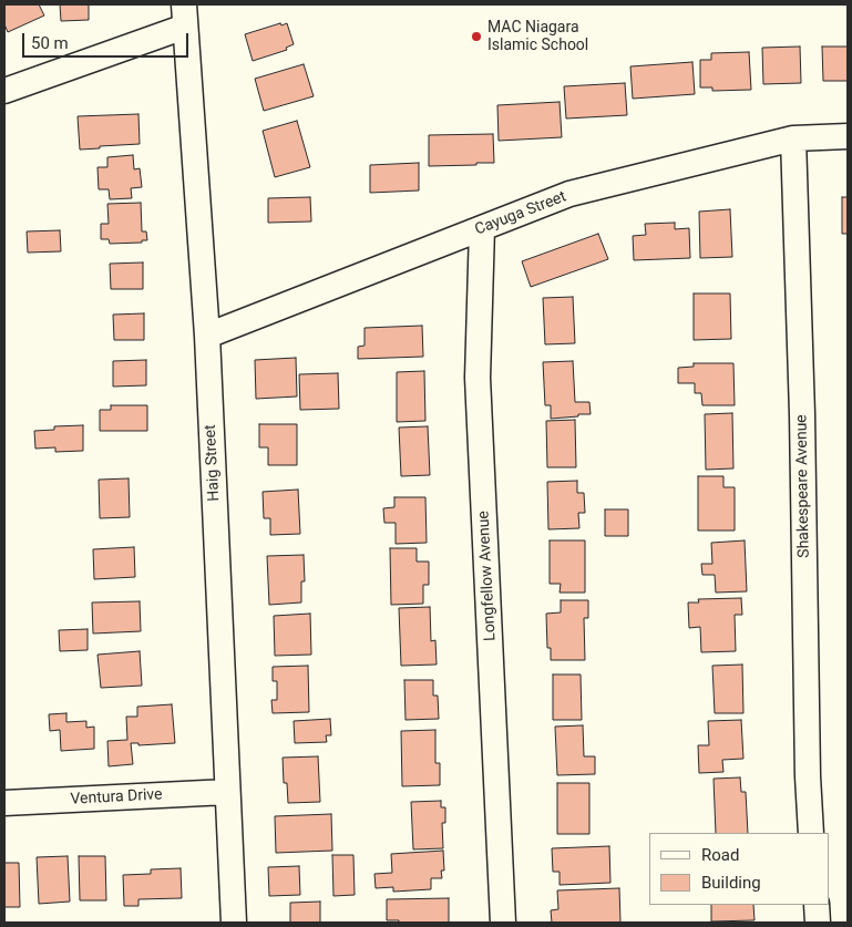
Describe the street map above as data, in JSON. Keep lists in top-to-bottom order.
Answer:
{
  "streets": {
    "street": [
      "Cayuga Street",
      "Haig Street",
      "Shakespeare Avenue",
      "Longfellow Avenue",
      "Ventura Drive"
    ]
  },
  "crossings": [
    ["Cayuga Street", "Haig Street"],
    ["Cayuga Street", "Shakespeare Avenue"],
    ["Cayuga Street", "Longfellow Avenue"],
    ["Haig Street", "Ventura Drive"]
  ],
  "places": ["MAC Niagara Islamic School"],
  "legend": ["Road", "Building"],
  "scale_bar": "50 m"
}
